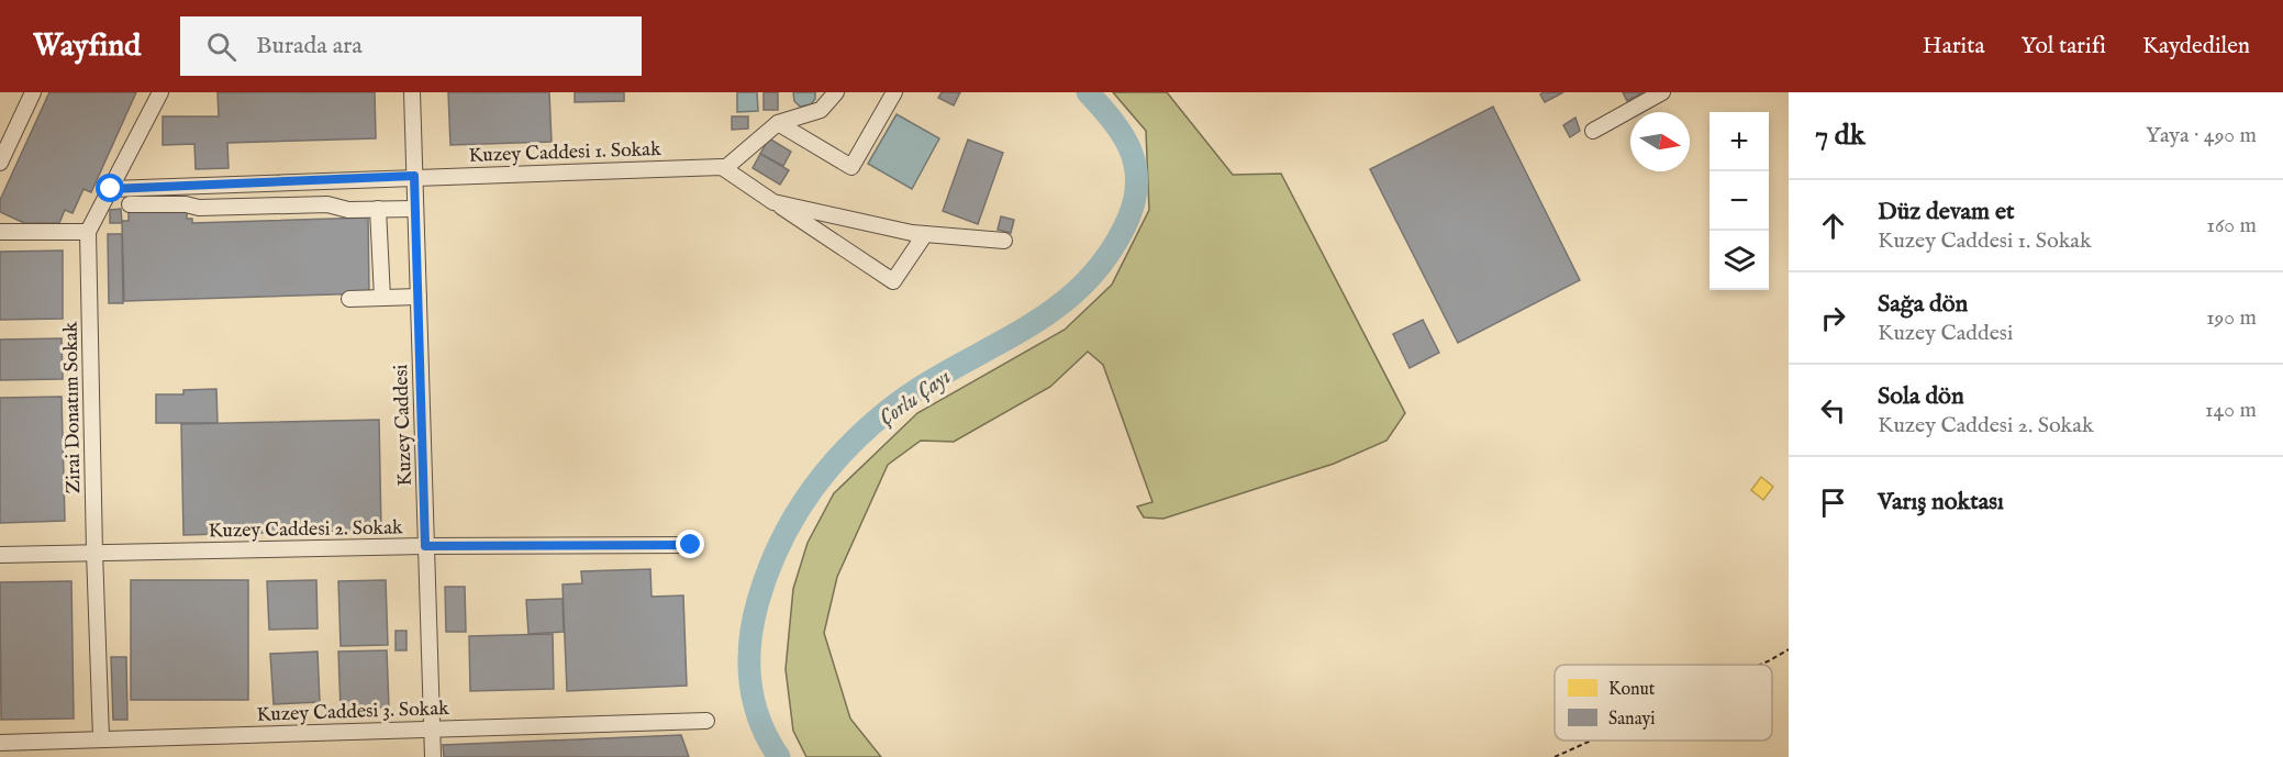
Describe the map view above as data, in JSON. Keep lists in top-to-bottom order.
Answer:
{
  "streets": {
    "street": [
      "Kuzey Caddesi 1. Sokak",
      "Zirai Donatım Sokak",
      "Kuzey Caddesi",
      "Kuzey Caddesi 2. Sokak",
      "Kuzey Caddesi 3. Sokak"
    ]
  },
  "crossings": [
    ["Kuzey Caddesi 1. Sokak", "Zirai Donatım Sokak"],
    ["Kuzey Caddesi 1. Sokak", "Kuzey Caddesi"],
    ["Zirai Donatım Sokak", "Kuzey Caddesi 2. Sokak"],
    ["Zirai Donatım Sokak", "Kuzey Caddesi 3. Sokak"],
    ["Kuzey Caddesi", "Kuzey Caddesi 2. Sokak"],
    ["Kuzey Caddesi", "Kuzey Caddesi 3. Sokak"]
  ],
  "water": ["Çorlu Çayı"],
  "legend": ["Konut", "Sanayi"],
  "north": "right",
  "page": {
    "header": "Wayfind",
    "search": "Burada ara",
    "nav": ["Harita", "Yol tarifi", "Kaydedilen"],
    "heading": ["7 dk", "Yaya · 490 m"],
    "map_buttons": ["+", "−"],
    "list": [
      ["Düz devam et", "Kuzey Caddesi 1. Sokak", "160 m"],
      ["Sağa dön", "Kuzey Caddesi", "190 m"],
      ["Sola dön", "Kuzey Caddesi 2. Sokak", "140 m"],
      "Varış noktası"
    ]
  }
}
